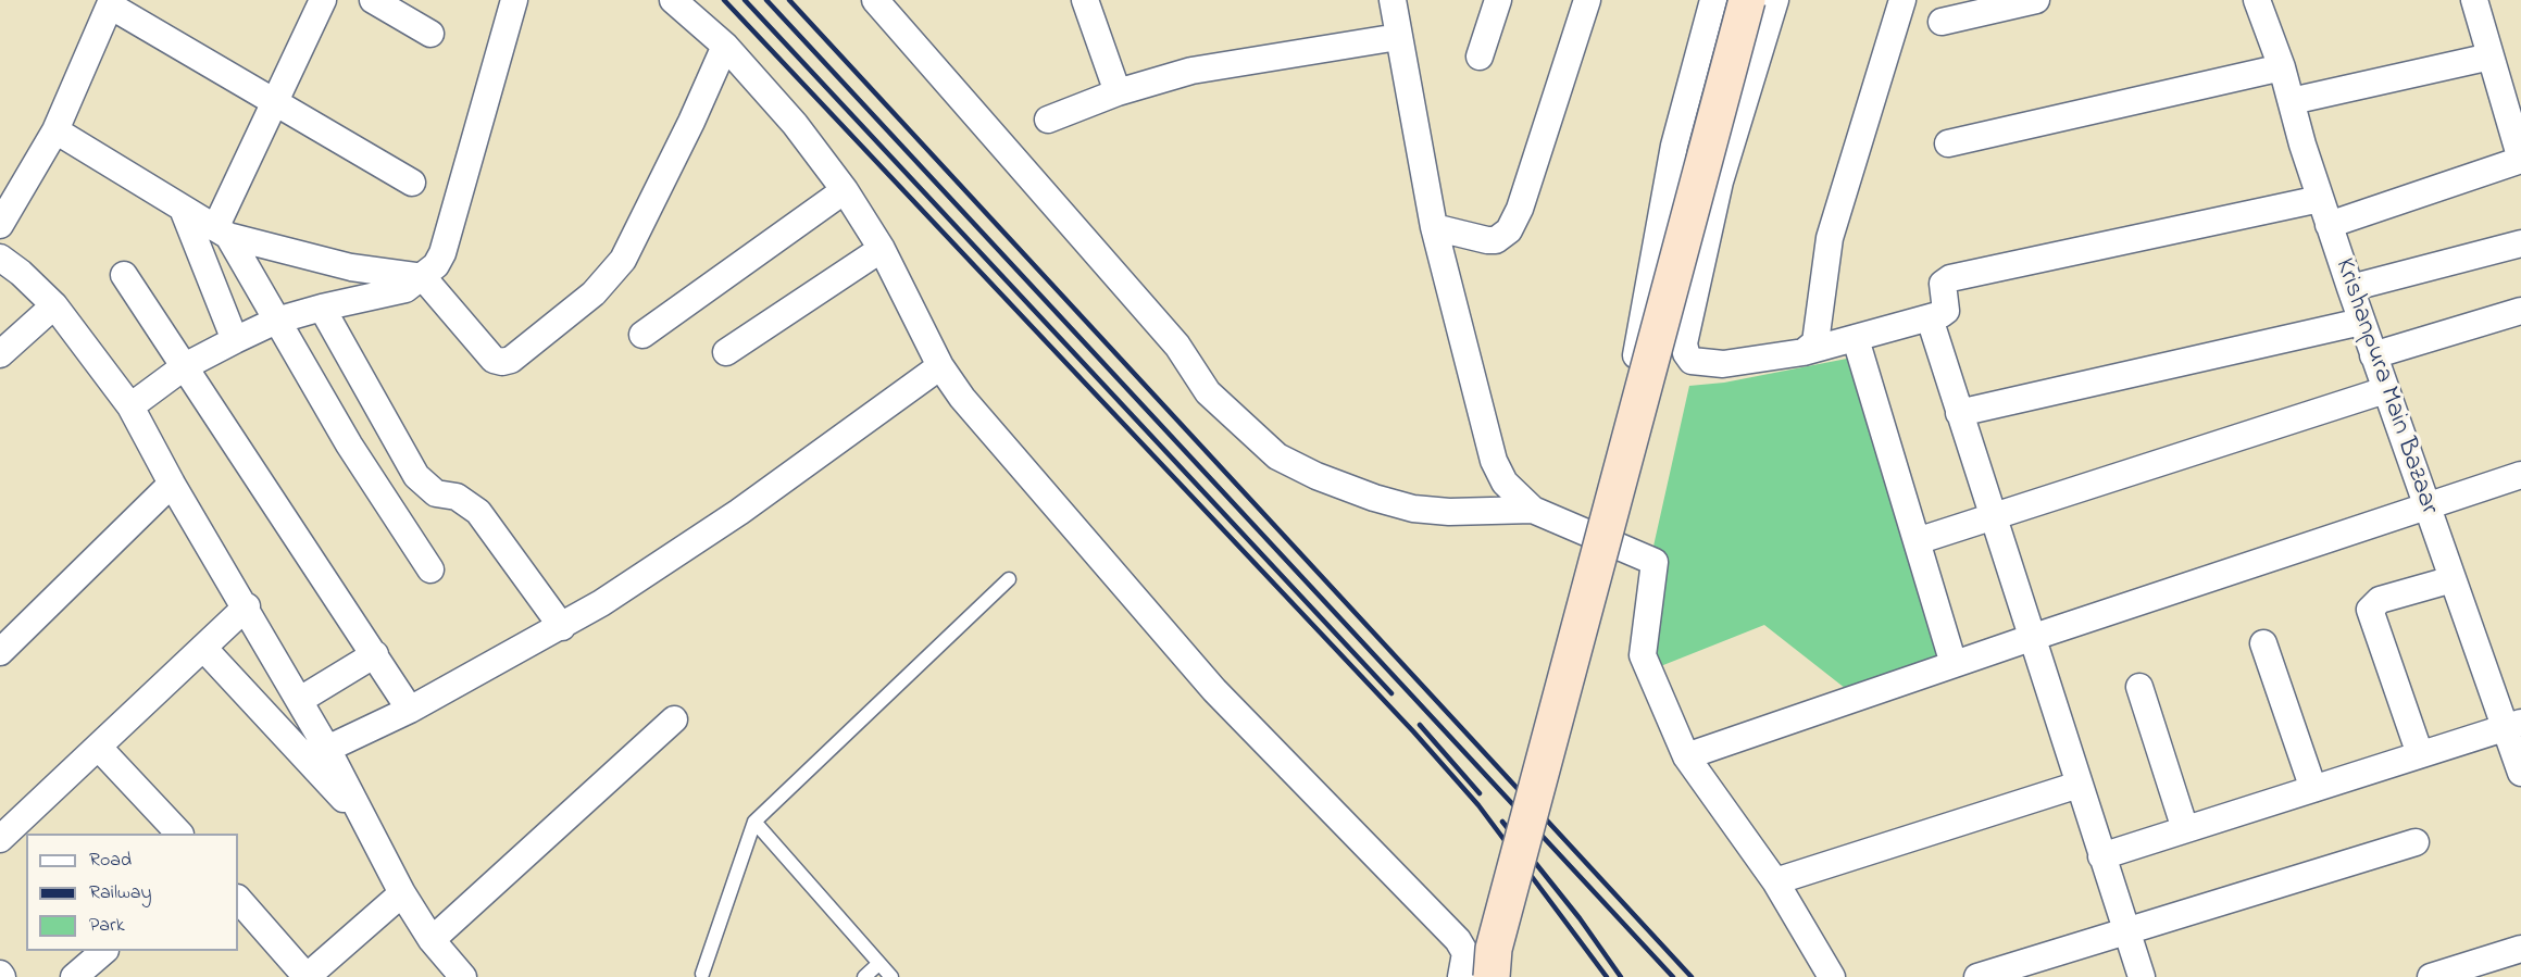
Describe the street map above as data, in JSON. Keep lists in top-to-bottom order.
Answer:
{
  "streets": {
    "street": ["Krishanpura Main Bazaar"]
  },
  "legend": ["Road", "Railway", "Park"]
}
